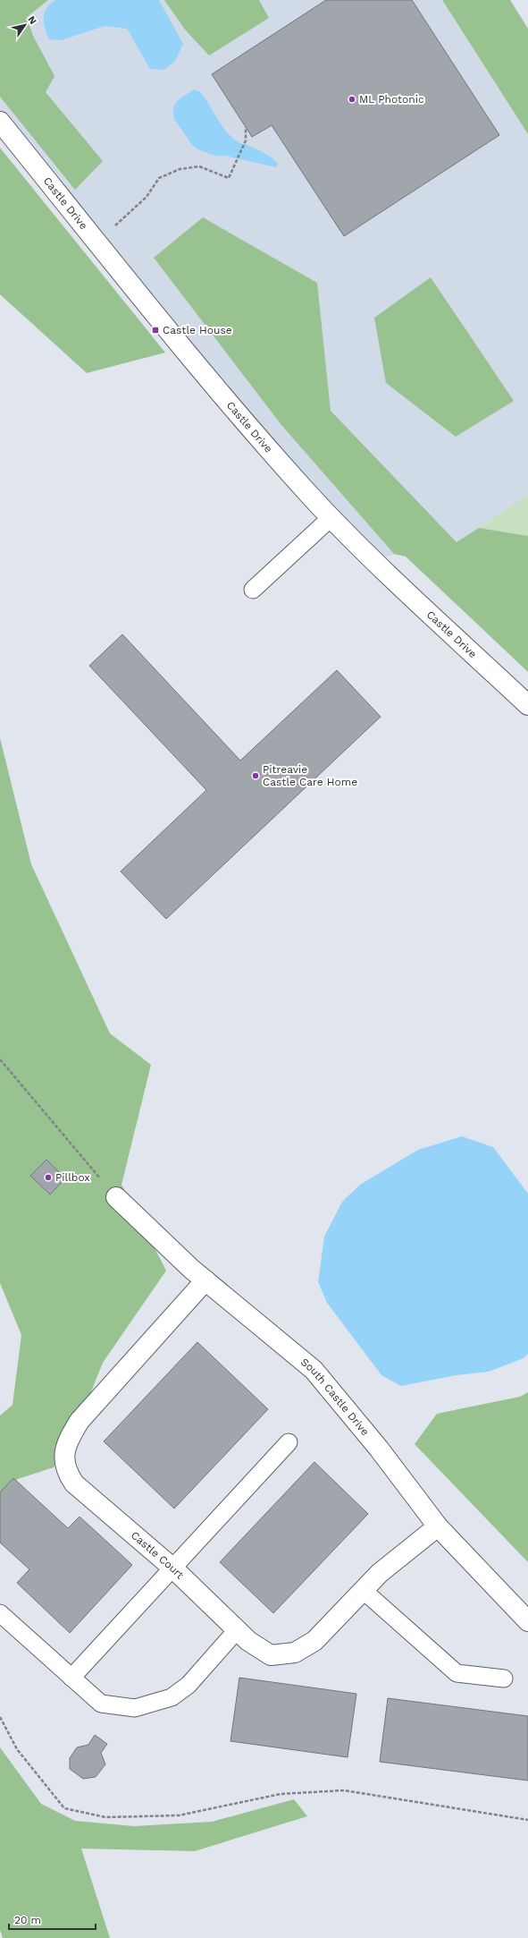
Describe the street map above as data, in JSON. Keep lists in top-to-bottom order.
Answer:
{
  "streets": {
    "street": ["Castle Drive", "South Castle Drive", "Castle Court"]
  },
  "crossings": [
    ["South Castle Drive", "Castle Court"]
  ],
  "places": {
    "other": ["ML Photonic", "Pitreavie Castle Care Home", "Pillbox"],
    "transit": ["Castle House"]
  },
  "scale_bar": "20 m",
  "north": "top right"
}
